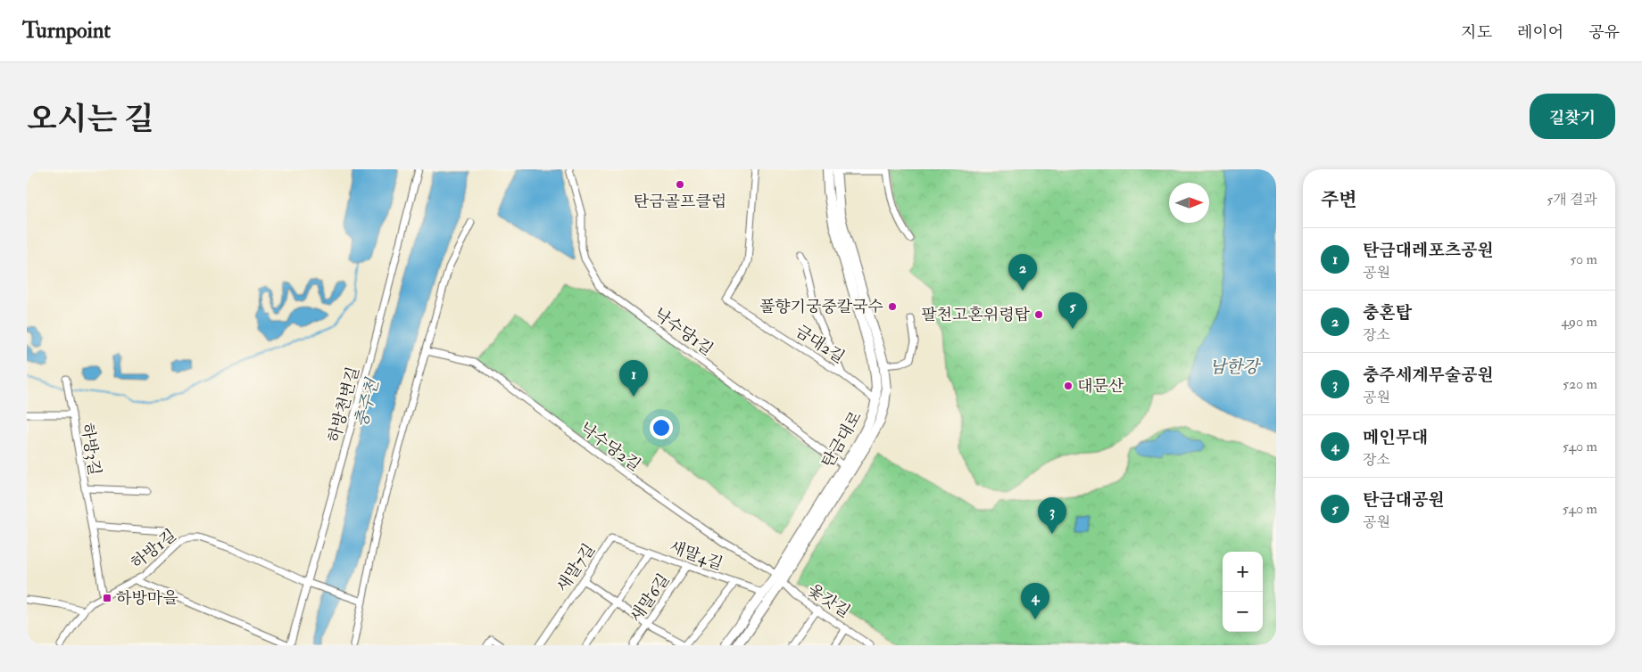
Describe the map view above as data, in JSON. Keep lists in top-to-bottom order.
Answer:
{
  "streets": {
    "main road": ["탄금대로"],
    "street": [
      "낙수당1길",
      "금대2길",
      "하방천변길",
      "낙수당2길",
      "하방3길",
      "하방1길",
      "새말4길",
      "새말7길",
      "새말6길",
      "옻갓길"
    ]
  },
  "crossings": [
    ["낙수당1길", "탄금대로"],
    ["금대2길", "탄금대로"],
    ["하방천변길", "하방1길"],
    ["탄금대로", "낙수당2길"],
    ["탄금대로", "새말4길"],
    ["탄금대로", "옻갓길"],
    ["낙수당2길", "옻갓길"],
    ["하방3길", "하방1길"],
    ["새말4길", "새말7길"],
    ["새말4길", "새말6길"]
  ],
  "water": ["남한강", "충주천"],
  "places": {
    "other": [
      "탄금골프클럽",
      "풀향기궁중칼국수",
      "팔천고혼위령탑",
      "대문산"
    ],
    "transit": ["하방마을"]
  },
  "north": "right",
  "page": {
    "header": "Turnpoint",
    "nav": ["지도", "레이어", "공유"],
    "title": "오시는 길",
    "buttons": "길찾기",
    "heading": ["주변", "5개 결과"],
    "list": [
      {
        "mark": "1",
        "name": "탄금대레포츠공원",
        "note": "공원",
        "value": "50 m"
      },
      {
        "mark": "2",
        "name": "충혼탑",
        "note": "장소",
        "value": "490 m"
      },
      {
        "mark": "3",
        "name": "충주세계무술공원",
        "note": "공원",
        "value": "520 m"
      },
      {
        "mark": "4",
        "name": "메인무대",
        "note": "장소",
        "value": "540 m"
      },
      {
        "mark": "5",
        "name": "탄금대공원",
        "note": "공원",
        "value": "540 m"
      }
    ],
    "pins": [
      "2",
      "5",
      "1",
      "3",
      "4"
    ],
    "map_buttons": ["+", "−"]
  }
}
